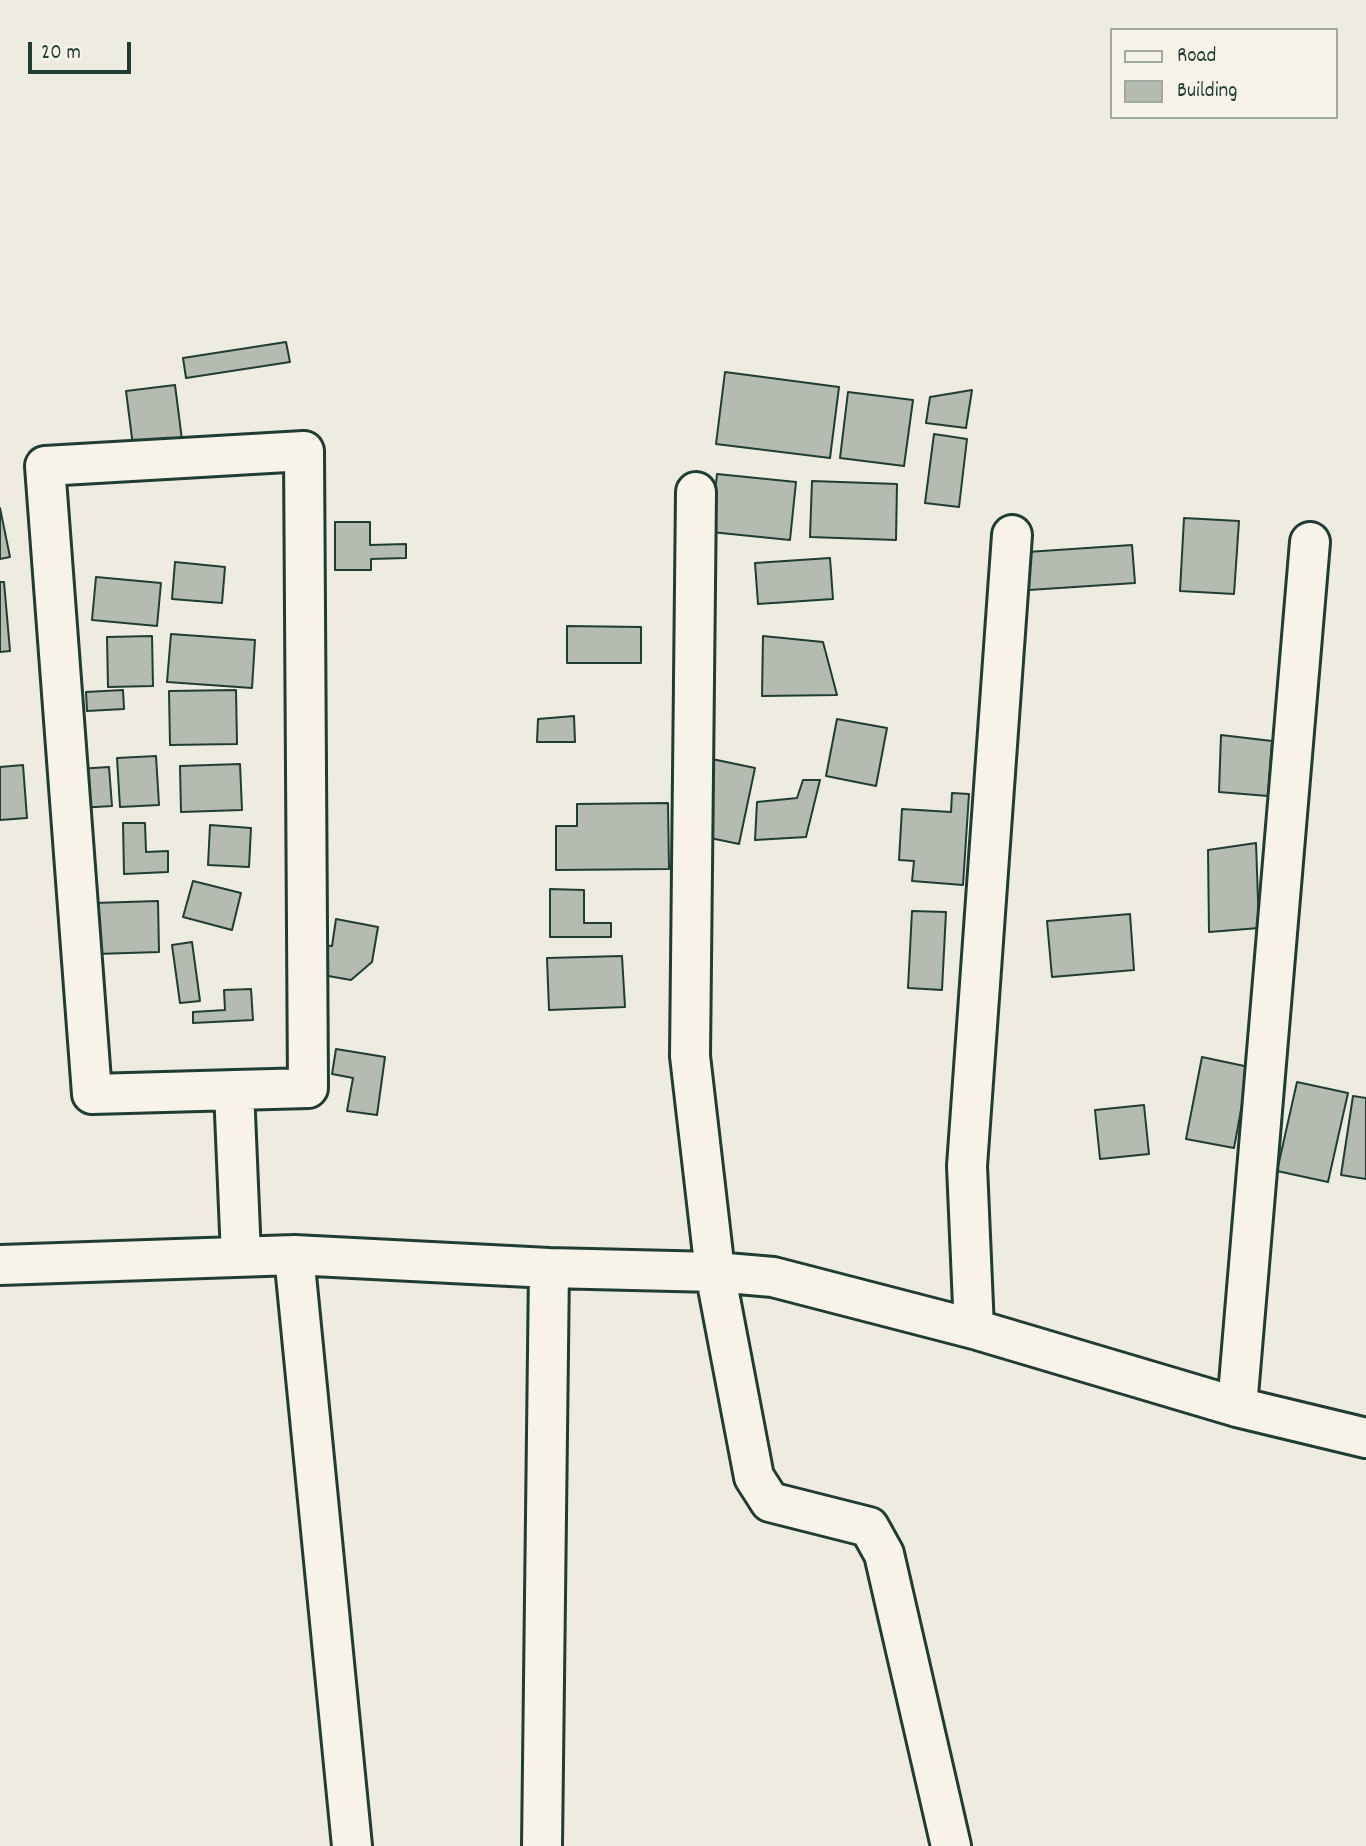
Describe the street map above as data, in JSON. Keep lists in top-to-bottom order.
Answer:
{
  "legend": ["Road", "Building"],
  "scale_bar": "20 m"
}
